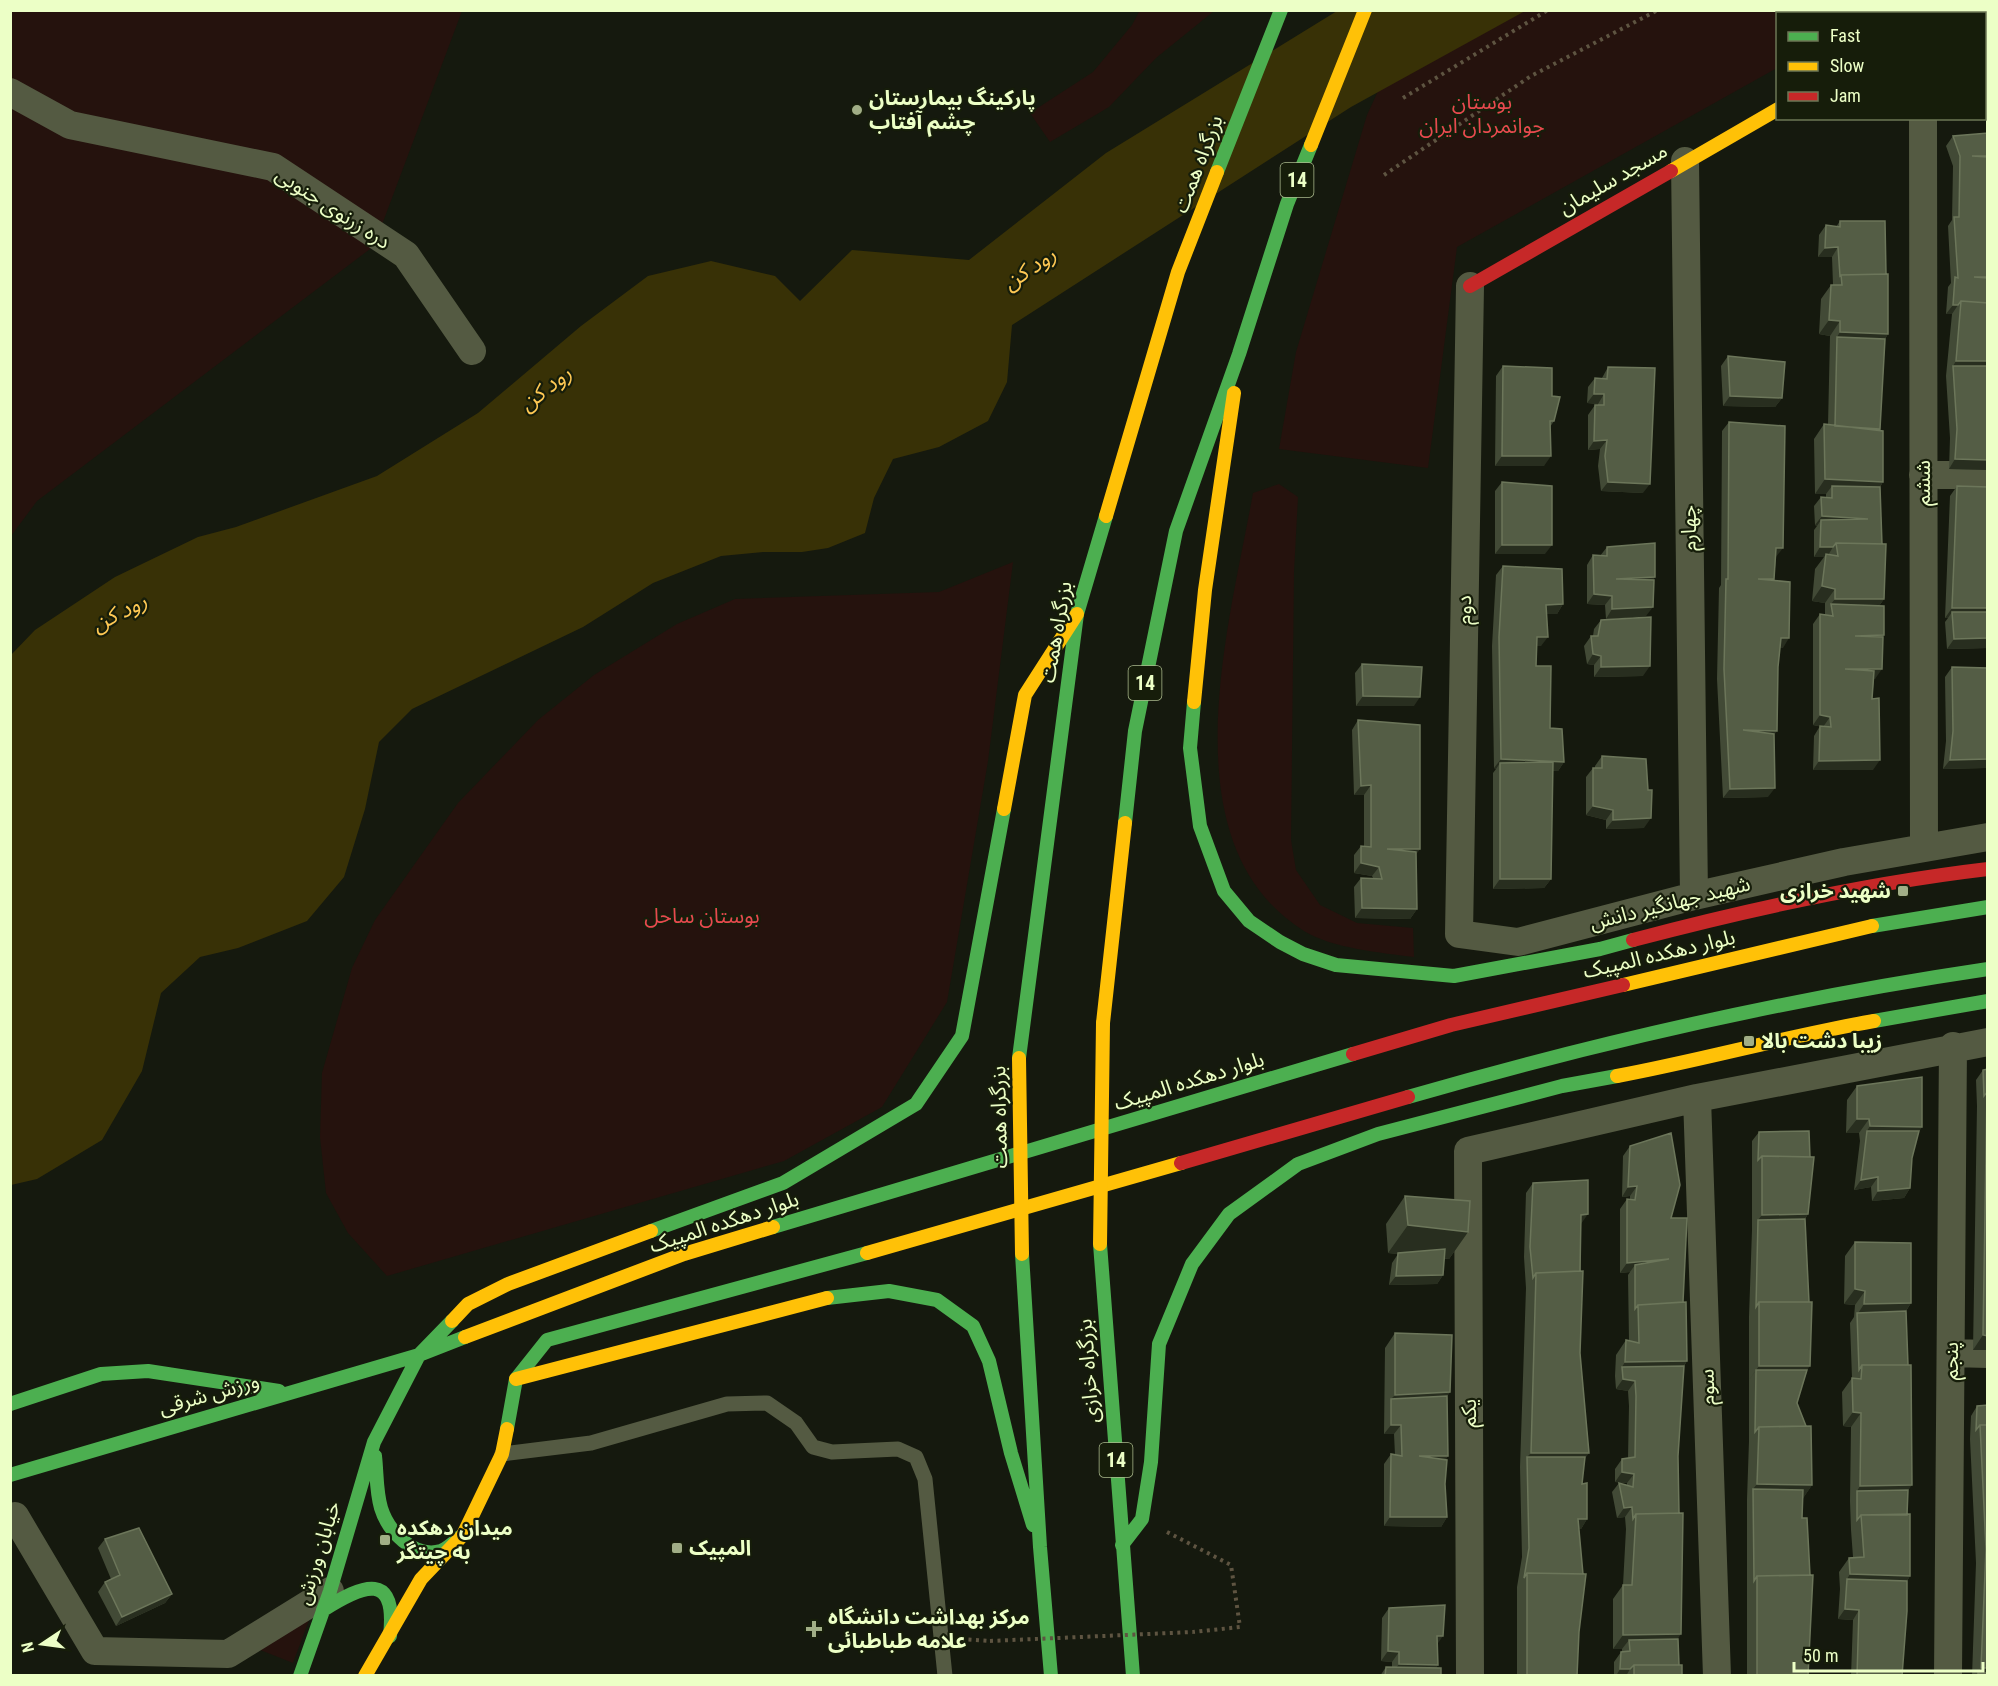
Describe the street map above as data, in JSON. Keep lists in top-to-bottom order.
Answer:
{
  "streets": {
    "main road": [
      "بزرگراه همت",
      "مسجد سلیمان",
      "14",
      "بلوار دهکده المپیک",
      "بزرگراه خرازی",
      "ورزش شرقی",
      "خیابان ورزش"
    ],
    "street": [
      "دره زرنوی جنوبی",
      "ششم",
      "چهارم",
      "دوم",
      "شهید جهانگیر دانش",
      "پنجم",
      "سوم",
      "یکم"
    ]
  },
  "crossings": [
    ["مسجد سلیمان", "چهارم"],
    ["مسجد سلیمان", "دوم"],
    ["14", "بزرگراه خرازی"],
    ["ششم", "شهید جهانگیر دانش"],
    ["چهارم", "شهید جهانگیر دانش"],
    ["دوم", "شهید جهانگیر دانش"],
    ["بلوار دهکده المپیک", "ورزش شرقی"],
    ["بلوار دهکده المپیک", "خیابان ورزش"],
    ["سوم", "یکم"],
    ["ورزش شرقی", "خیابان ورزش"]
  ],
  "water": ["رود کن"],
  "parks": ["بوستان جوانمردان ایران", "بوستان ساحل"],
  "places": {
    "other": ["پاركينگ بيمارستان چشم آفتاب"],
    "transit": [
      "شهید خرازی",
      "زیبا دشت بالا",
      "میدان دهکده به چیتگر",
      "المپیک"
    ],
    "health": ["مرکز بهداشت دانشگاه علامه طباطبائی"]
  },
  "legend": ["Fast", "Slow", "Jam"],
  "scale_bar": "50 m",
  "north": "left"
}
